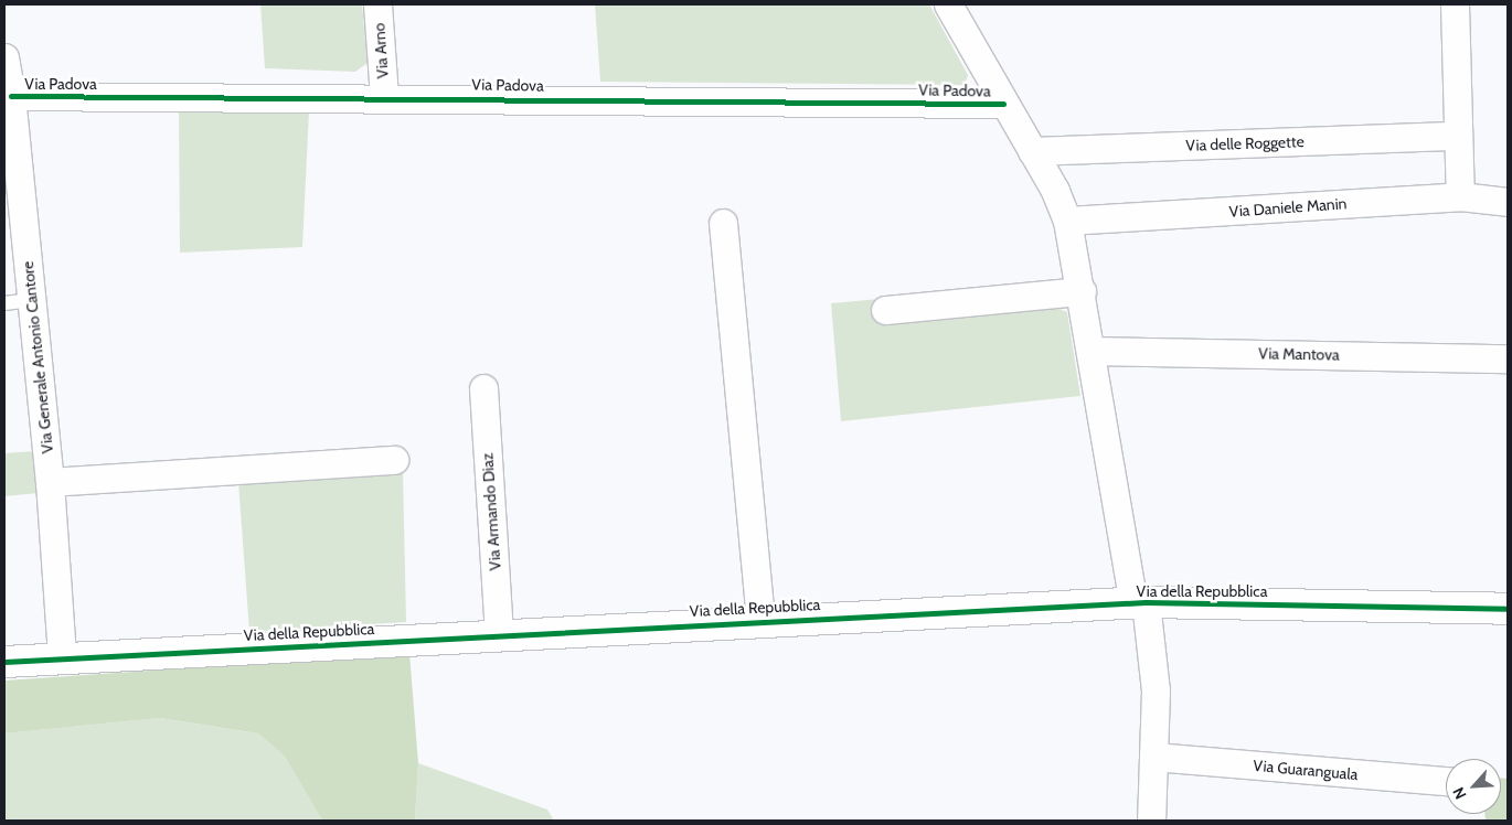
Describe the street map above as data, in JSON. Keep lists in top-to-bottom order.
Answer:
{
  "streets": {
    "street": [
      "Via Arno",
      "Via Padova",
      "Via delle Roggette",
      "Via Daniele Manin",
      "Via Mantova",
      "Via Generale Antonio Cantore",
      "Via Armando Diaz",
      "Via della Repubblica",
      "Via Guaranguala"
    ]
  },
  "crossings": [
    ["Via Arno", "Via Padova"],
    ["Via Padova", "Via Generale Antonio Cantore"],
    ["Via Generale Antonio Cantore", "Via della Repubblica"],
    ["Via Armando Diaz", "Via della Repubblica"]
  ],
  "north": "bottom left"
}
